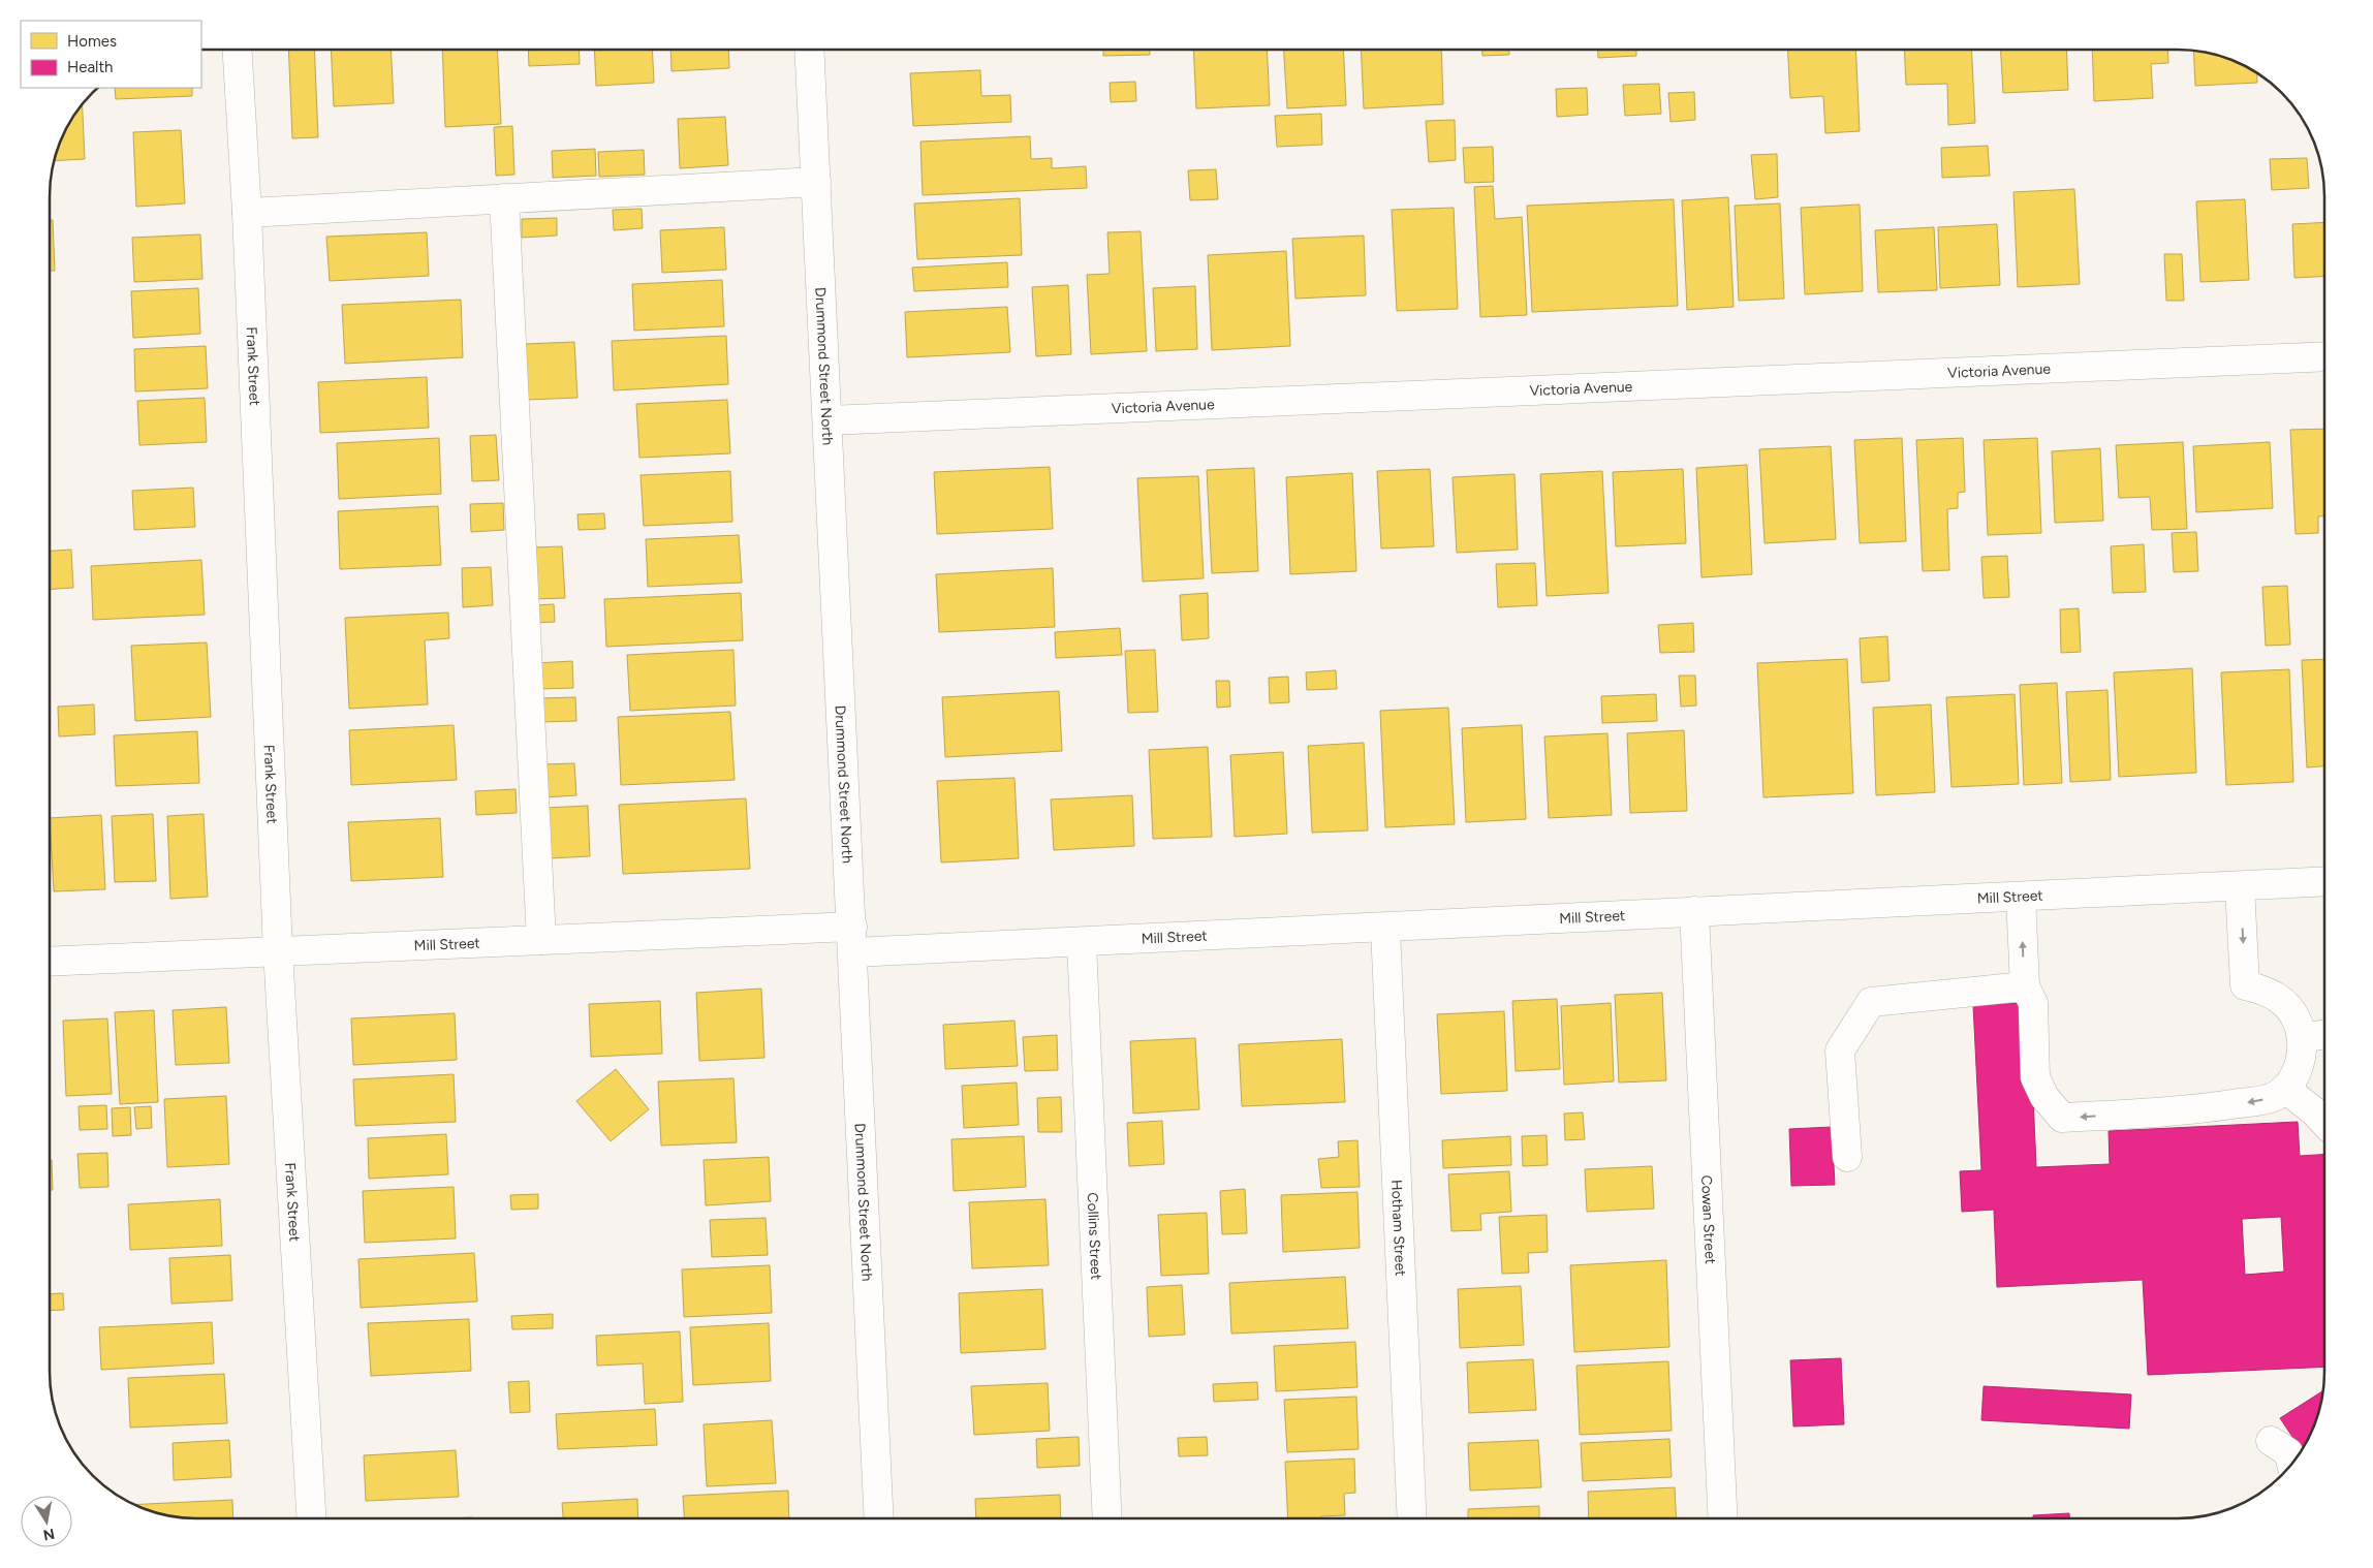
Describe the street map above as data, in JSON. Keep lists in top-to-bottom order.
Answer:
{
  "streets": {
    "street": [
      "Drummond Street North",
      "Frank Street",
      "Victoria Avenue",
      "Mill Street",
      "Cowan Street",
      "Hotham Street",
      "Collins Street"
    ]
  },
  "crossings": [
    ["Drummond Street North", "Victoria Avenue"],
    ["Drummond Street North", "Mill Street"],
    ["Frank Street", "Mill Street"],
    ["Mill Street", "Cowan Street"],
    ["Mill Street", "Hotham Street"],
    ["Mill Street", "Collins Street"]
  ],
  "legend": ["Homes", "Health"],
  "north": "bottom"
}
